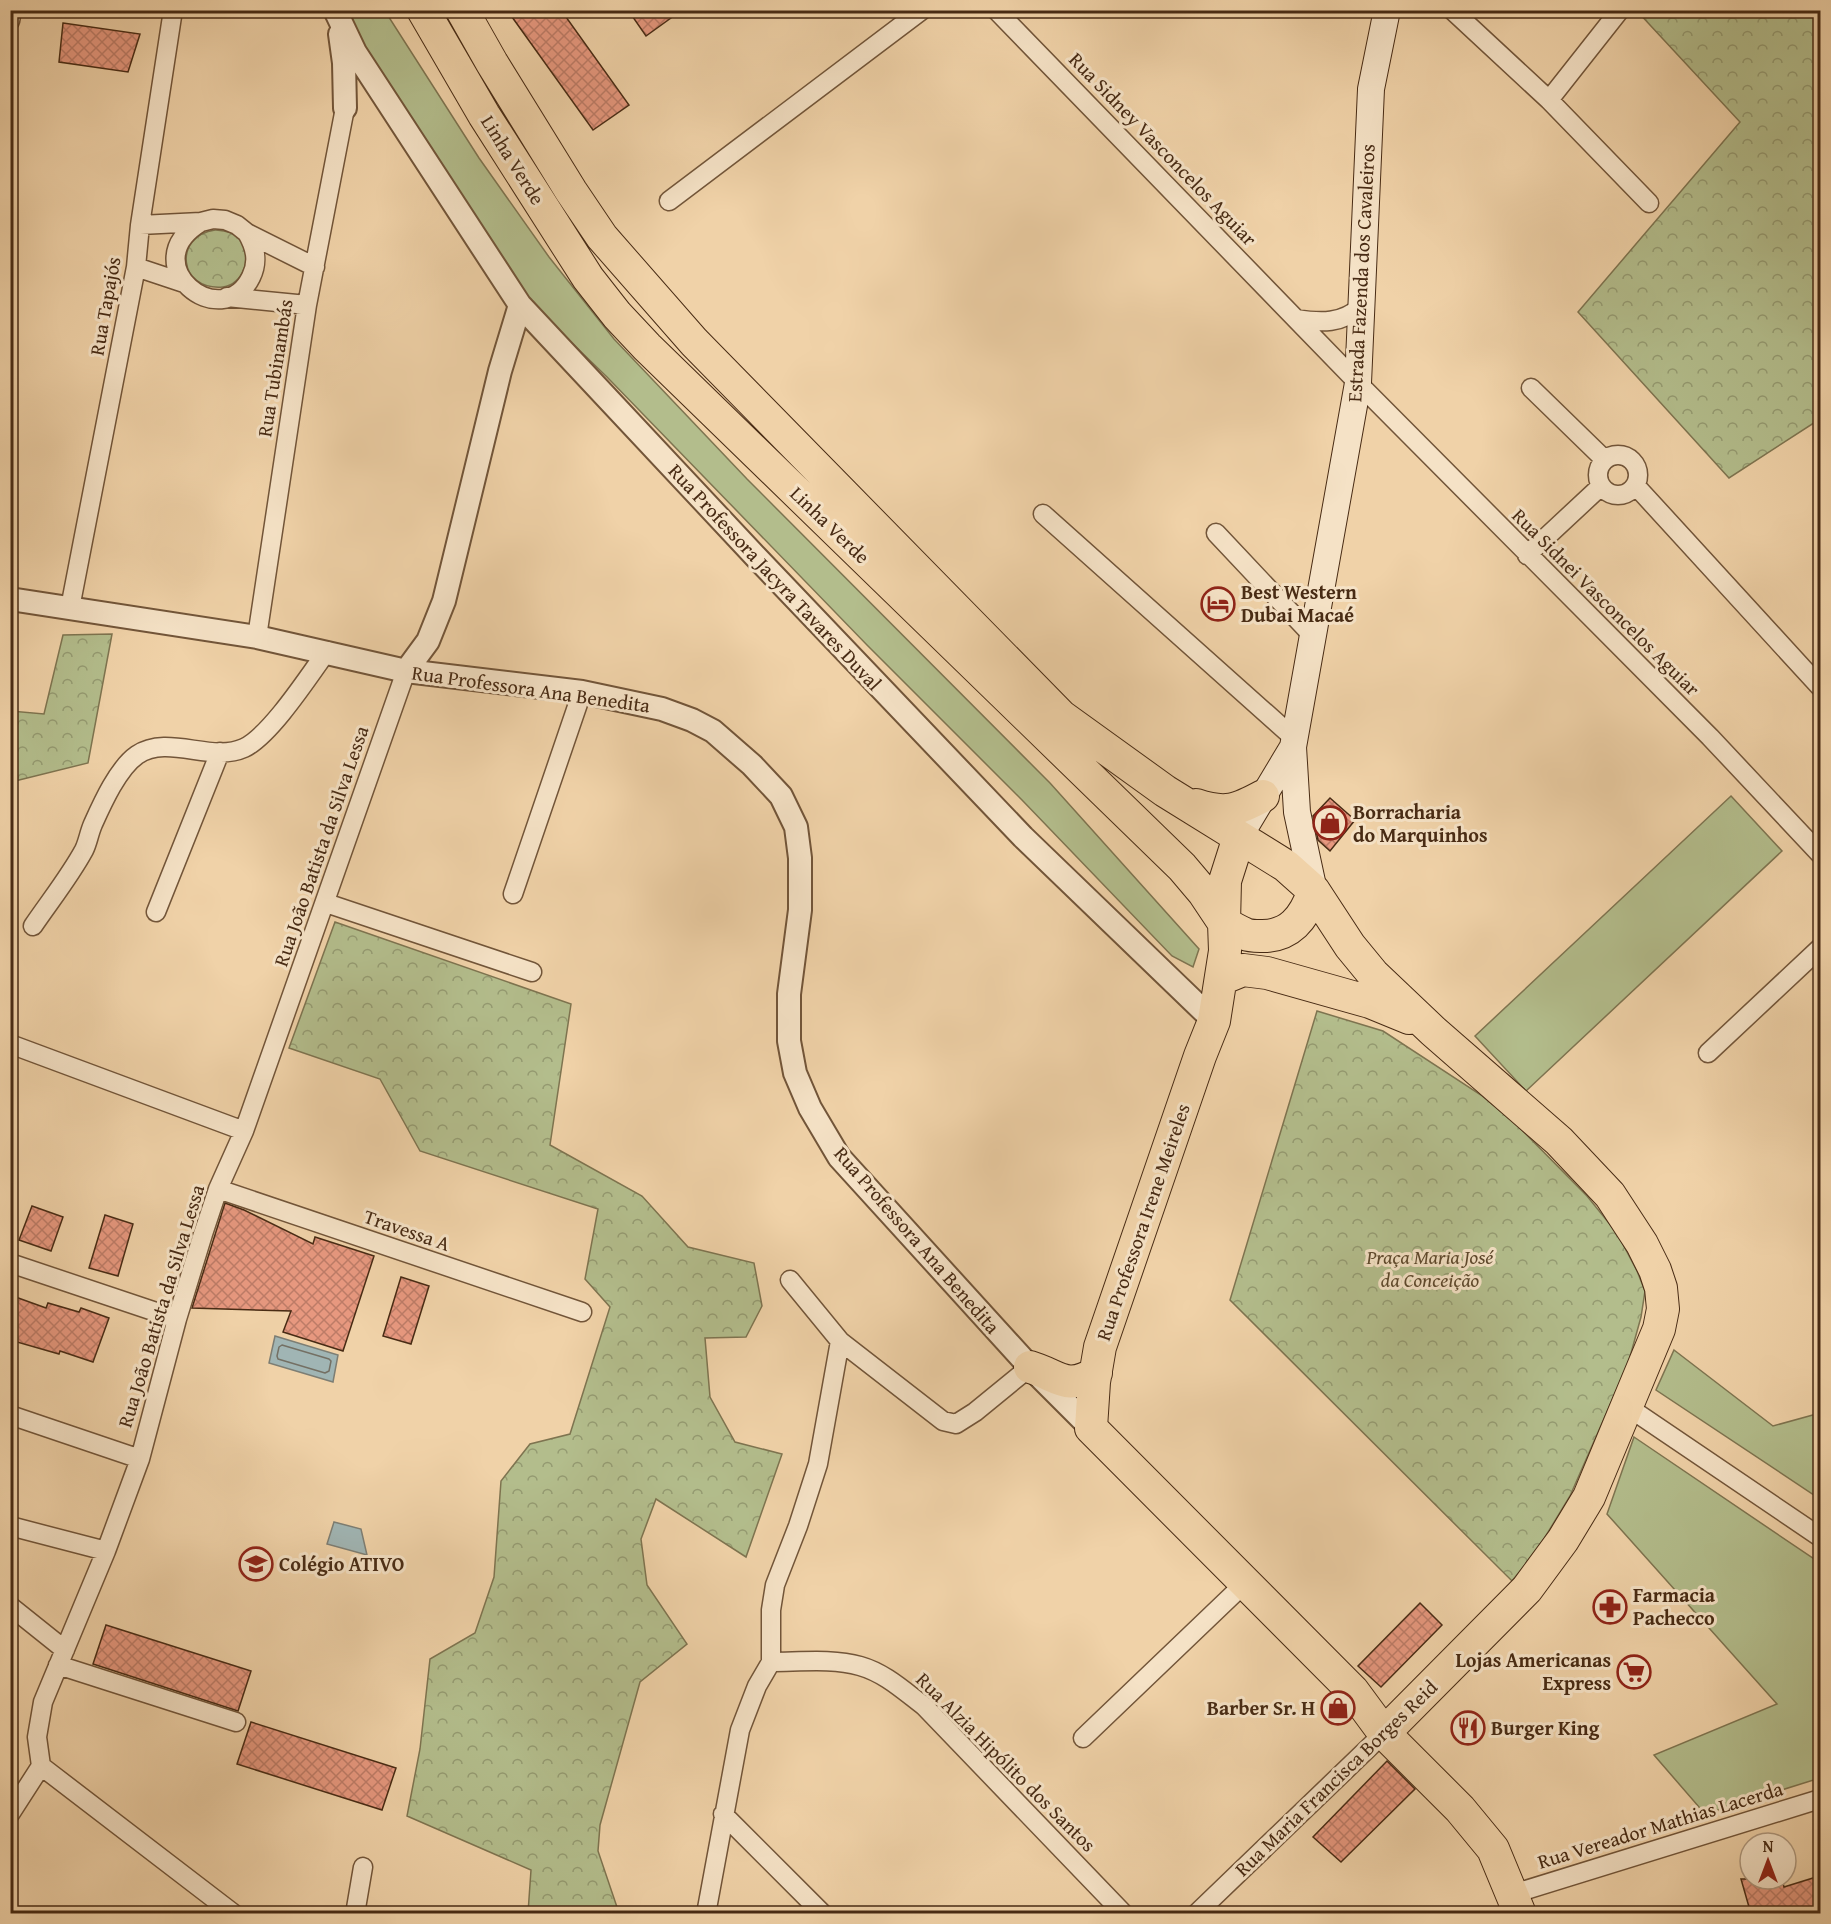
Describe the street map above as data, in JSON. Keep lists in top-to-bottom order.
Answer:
{
  "streets": {
    "highway": [
      "Linha Verde",
      "Rua Professora Ana Benedita",
      "Rua Professora Irene Meireles",
      "Rua Maria Francisca Borges Reid"
    ],
    "main road": ["Estrada Fazenda dos Cavaleiros"],
    "street": [
      "Rua Sidney Vasconcelos Aguiar",
      "Rua Tapajós",
      "Rua Tubinambás",
      "Rua Professora Jacyra Tavares Duval",
      "Rua Sidnei Vasconcelos Aguiar",
      "Rua João Batista da Silva Lessa",
      "Travessa A",
      "Rua Alzia Hipólito dos Santos",
      "Rua Vereador Mathias Lacerda"
    ]
  },
  "crossings": [
    ["Rua Sidney Vasconcelos Aguiar", "Estrada Fazenda dos Cavaleiros"],
    ["Rua Sidney Vasconcelos Aguiar", "Rua Sidnei Vasconcelos Aguiar"],
    ["Linha Verde", "Estrada Fazenda dos Cavaleiros"],
    ["Linha Verde", "Rua Maria Francisca Borges Reid"],
    ["Estrada Fazenda dos Cavaleiros", "Rua Sidnei Vasconcelos Aguiar"],
    ["Estrada Fazenda dos Cavaleiros", "Rua Maria Francisca Borges Reid"],
    ["Rua Tapajós", "Rua Professora Ana Benedita"],
    ["Rua Tubinambás", "Rua Professora Jacyra Tavares Duval"],
    ["Rua Tubinambás", "Rua Professora Ana Benedita"],
    ["Rua Professora Jacyra Tavares Duval", "Rua Professora Irene Meireles"],
    ["Rua Professora Ana Benedita", "Rua João Batista da Silva Lessa"],
    ["Rua Professora Ana Benedita", "Rua Professora Irene Meireles"],
    ["Rua Professora Ana Benedita", "Rua Maria Francisca Borges Reid"],
    ["Rua Professora Ana Benedita", "Rua Vereador Mathias Lacerda"],
    ["Rua João Batista da Silva Lessa", "Travessa A"]
  ],
  "parks": ["Praça Maria José da Conceição"],
  "places": {
    "hotel": ["Best Western Dubai Macaé"],
    "shop": ["Borracharia do Marquinhos", "Barber Sr. H"],
    "school or university": ["Colégio ATIVO"],
    "pharmacy": ["Farmacia Pachecco"],
    "supermarket": ["Lojas Americanas Express"],
    "restaurant": ["Burger King"]
  },
  "north": "top"
}
